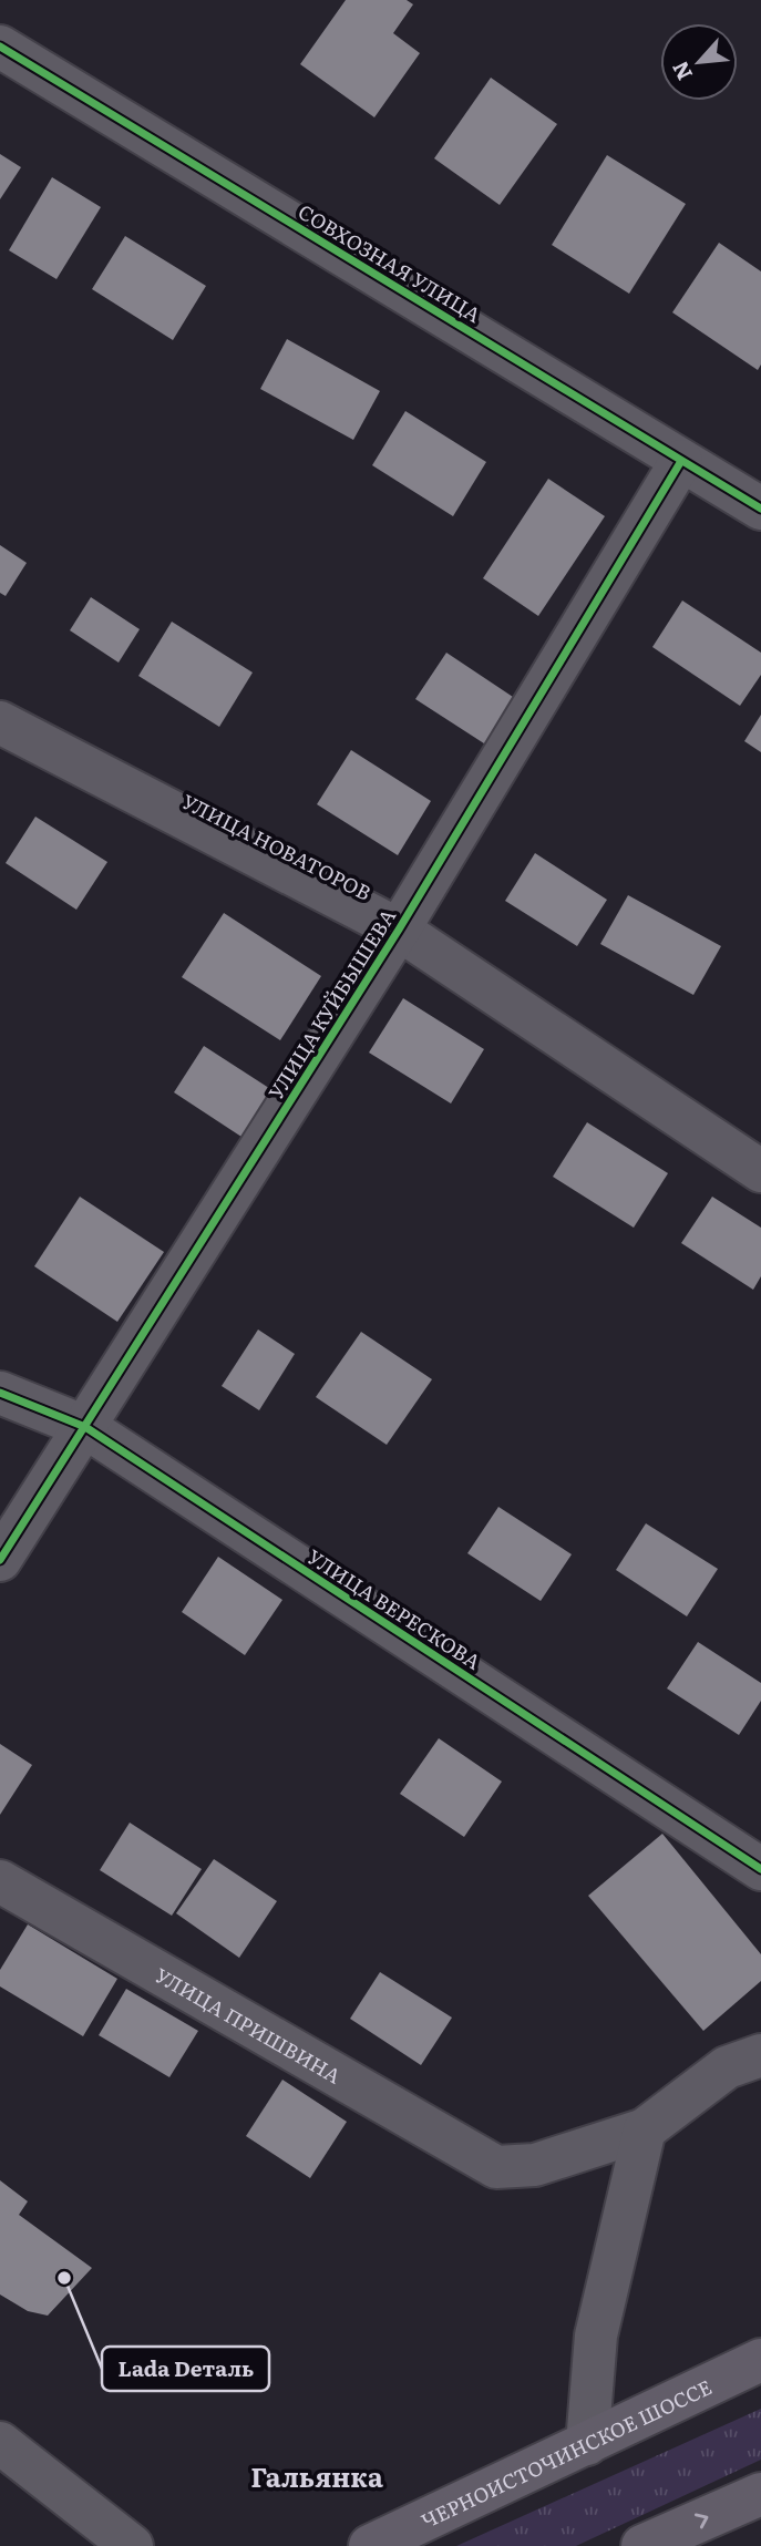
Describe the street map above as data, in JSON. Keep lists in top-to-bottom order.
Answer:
{
  "streets": {
    "main road": ["ЧЕРНОИСТОЧИНСКОЕ ШОССЕ"],
    "street": [
      "СОВХОЗНАЯ УЛИЦА",
      "УЛИЦА НОВАТОРОВ",
      "УЛИЦА КУЙБЫШЕВА",
      "УЛИЦА ВЕРЕСКОВА",
      "УЛИЦА ПРИШВИНА"
    ]
  },
  "crossings": [
    ["СОВХОЗНАЯ УЛИЦА", "УЛИЦА КУЙБЫШЕВА"],
    ["УЛИЦА НОВАТОРОВ", "УЛИЦА КУЙБЫШЕВА"],
    ["УЛИЦА КУЙБЫШЕВА", "УЛИЦА ВЕРЕСКОВА"]
  ],
  "districts": ["Гальянка"],
  "places": ["Lada Dеталь"],
  "north": "bottom left"
}
